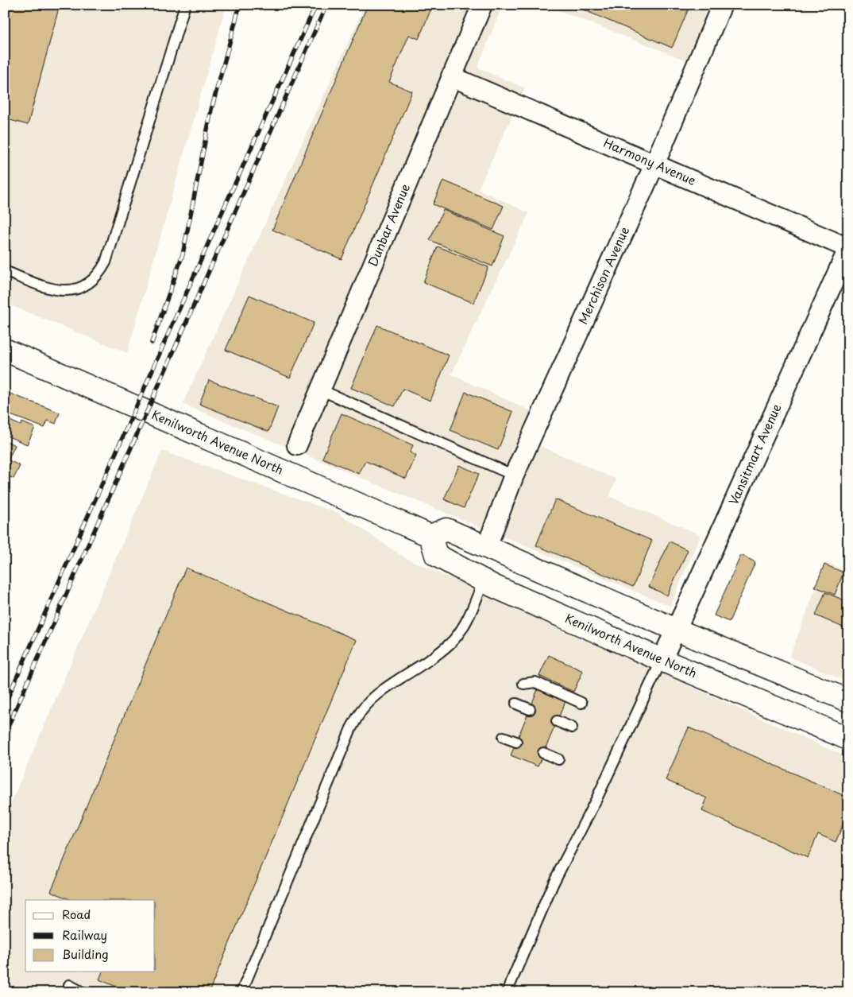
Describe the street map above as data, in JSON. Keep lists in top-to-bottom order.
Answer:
{
  "streets": {
    "main road": ["Kenilworth Avenue North"],
    "street": [
      "Harmony Avenue",
      "Dunbar Avenue",
      "Merchison Avenue",
      "Vansitmart Avenue"
    ]
  },
  "crossings": [
    ["Harmony Avenue", "Dunbar Avenue"],
    ["Harmony Avenue", "Merchison Avenue"],
    ["Harmony Avenue", "Vansitmart Avenue"],
    ["Kenilworth Avenue North", "Vansitmart Avenue"]
  ],
  "legend": ["Road", "Railway", "Building"]
}
